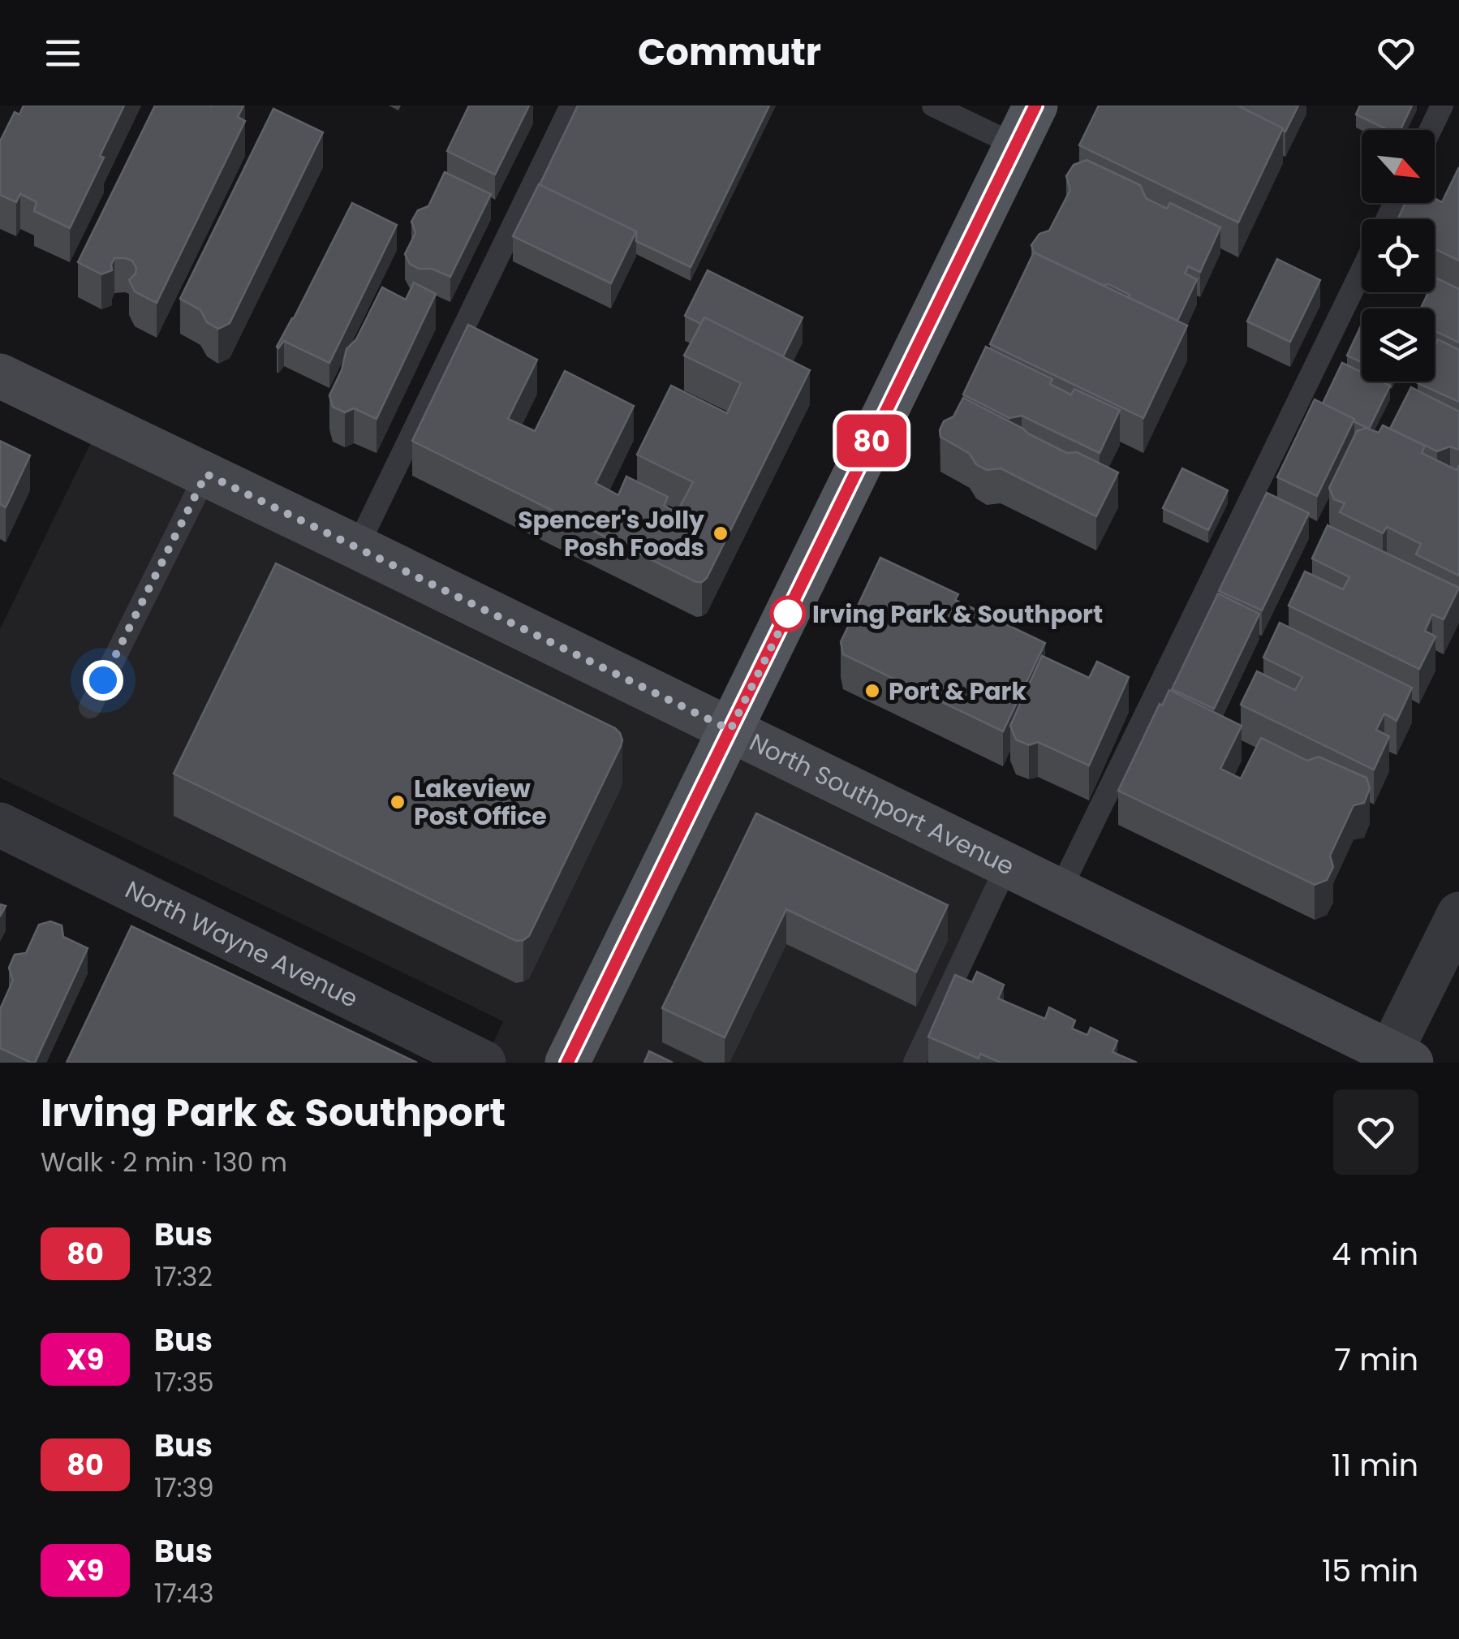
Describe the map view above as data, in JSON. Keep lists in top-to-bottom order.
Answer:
{
  "streets": {
    "street": ["North Southport Avenue", "North Wayne Avenue"]
  },
  "places": [
    "Spencer's Jolly Posh Foods",
    "Irving Park & Southport",
    "Port & Park",
    "Lakeview Post Office"
  ],
  "lines": ["bus line 80"],
  "north": "bottom right",
  "page": {
    "header": "Commutr",
    "on_map": "80",
    "heading": ["Irving Park & Southport", "Walk · 2 min · 130 m"],
    "list": [
      {
        "mark": "80",
        "name": "Bus",
        "note": "17:32",
        "value": "4 min"
      },
      {
        "mark": "X9",
        "name": "Bus",
        "note": "17:35",
        "value": "7 min"
      },
      {
        "mark": "80",
        "name": "Bus",
        "note": "17:39",
        "value": "11 min"
      },
      {
        "mark": "X9",
        "name": "Bus",
        "note": "17:43",
        "value": "15 min"
      }
    ]
  }
}
